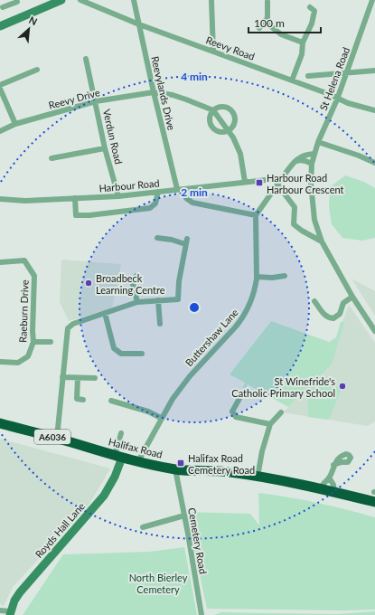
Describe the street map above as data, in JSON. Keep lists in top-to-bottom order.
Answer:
{
  "streets": {
    "highway": ["A6036", "Halifax Road"],
    "street": [
      "Reevy Road",
      "St Helena Road",
      "Reevylands Drive",
      "Reevy Drive",
      "Verdun Road",
      "Harbour Road",
      "Raeburn Drive",
      "Buttershaw Lane",
      "Royds Hall Lane",
      "Cemetery Road"
    ]
  },
  "crossings": [
    ["Reevy Road", "St Helena Road"],
    ["Reevy Road", "Reevylands Drive"],
    ["Reevylands Drive", "Reevy Drive"],
    ["Reevylands Drive", "Harbour Road"],
    ["Reevy Drive", "Verdun Road"],
    ["Verdun Road", "Harbour Road"],
    ["Buttershaw Lane", "Halifax Road"],
    ["Halifax Road", "Royds Hall Lane"],
    ["Halifax Road", "Cemetery Road"]
  ],
  "parks": ["North Bierley Cemetery"],
  "places": {
    "transit": ["Harbour Road Harbour Crescent", "Halifax Road Cemetery Road"],
    "other": ["Broadbeck Learning Centre", "St Winefride's Catholic Primary School"]
  },
  "scale_bar": "100 m",
  "north": "top right",
  "rings": ["4 min", "2 min"]
}
